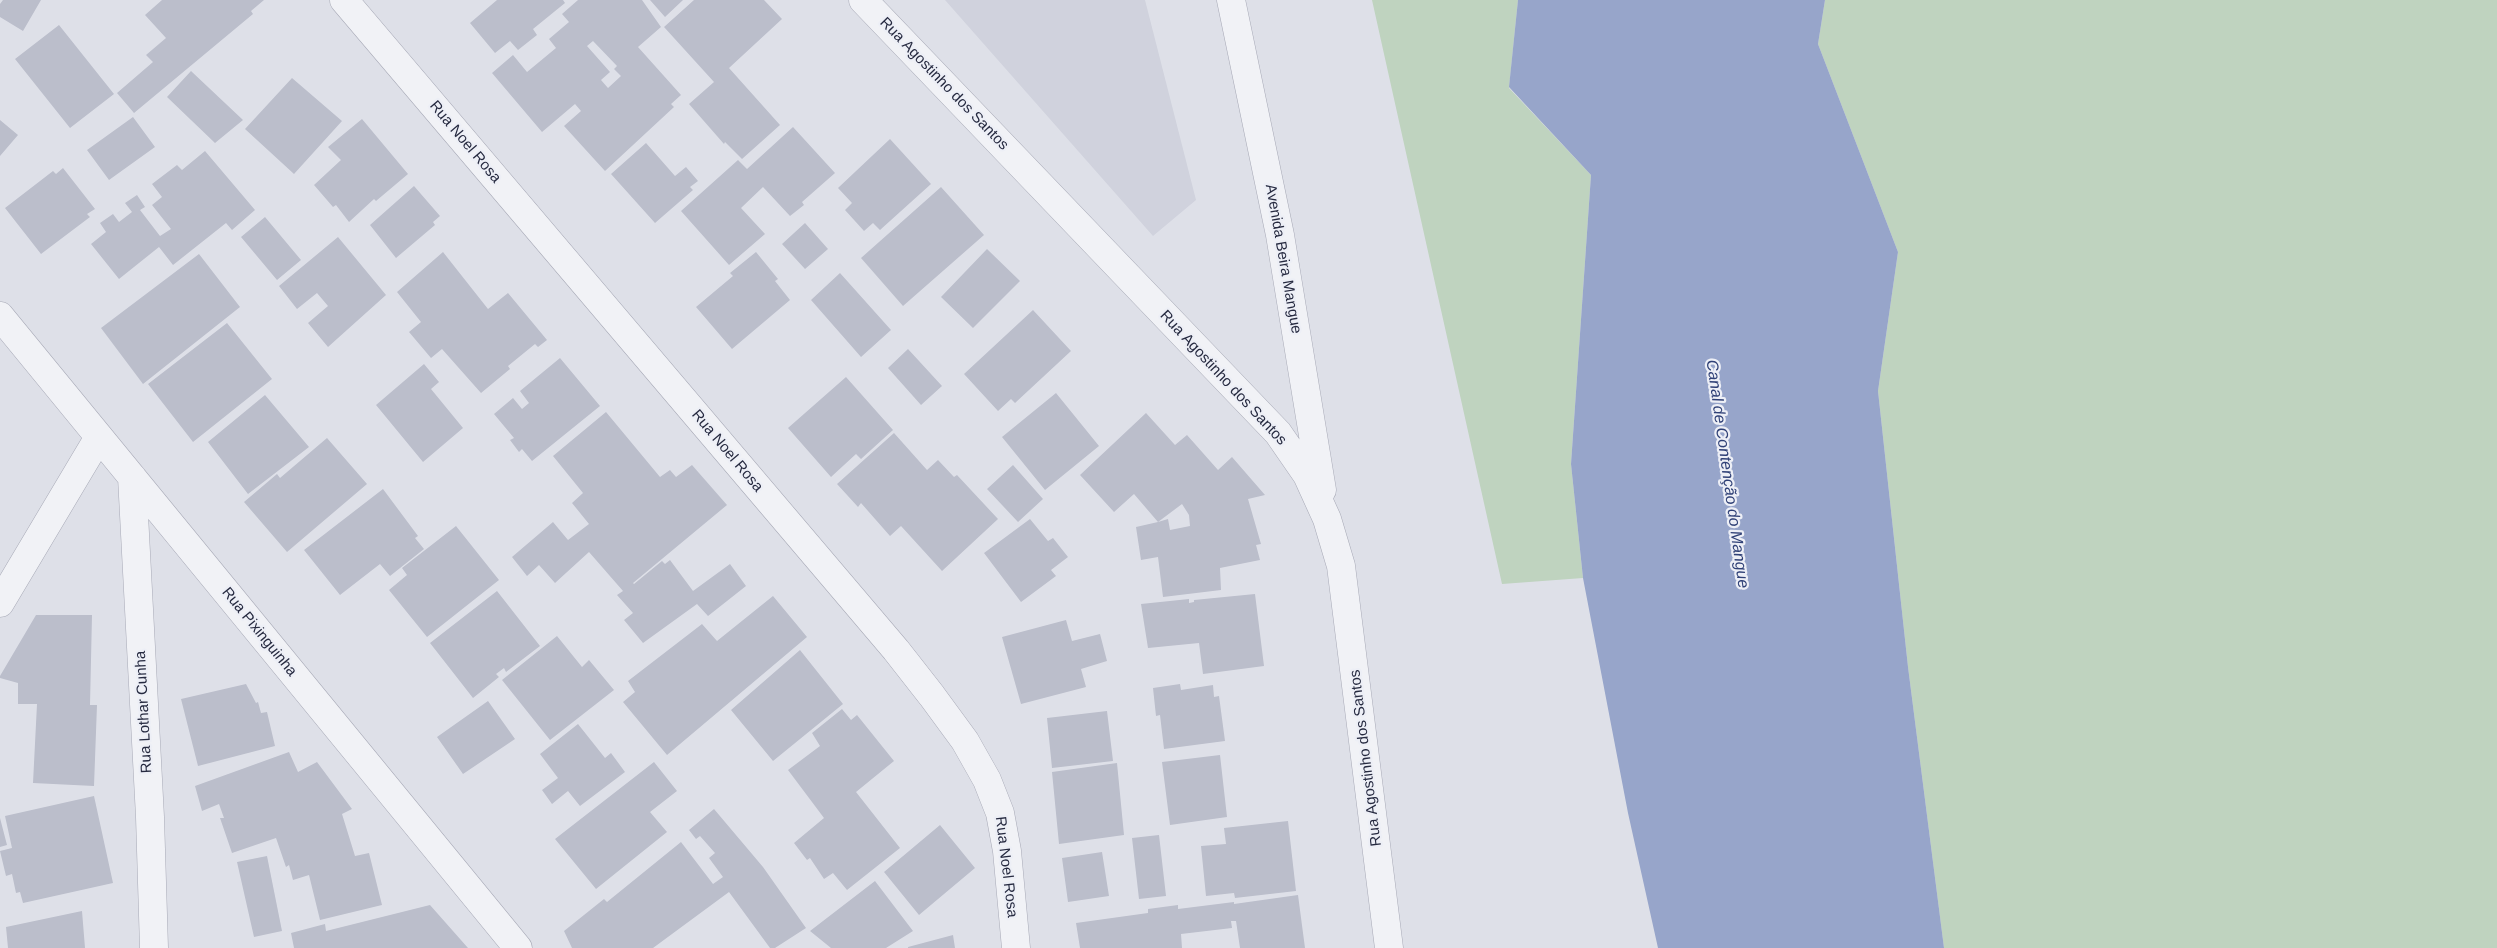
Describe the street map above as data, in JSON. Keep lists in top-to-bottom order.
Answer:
{
  "streets": {
    "street": [
      "Rua Agostinho dos Santos",
      "Rua Noel Rosa",
      "Avenida Beira Mangue",
      "Rua Pixinguinha",
      "Rua Lothar Cunha"
    ]
  },
  "crossings": [
    ["Rua Agostinho dos Santos", "Avenida Beira Mangue"],
    ["Rua Pixinguinha", "Rua Lothar Cunha"]
  ],
  "water": ["Canal de Contenção do Mangue"]
}
